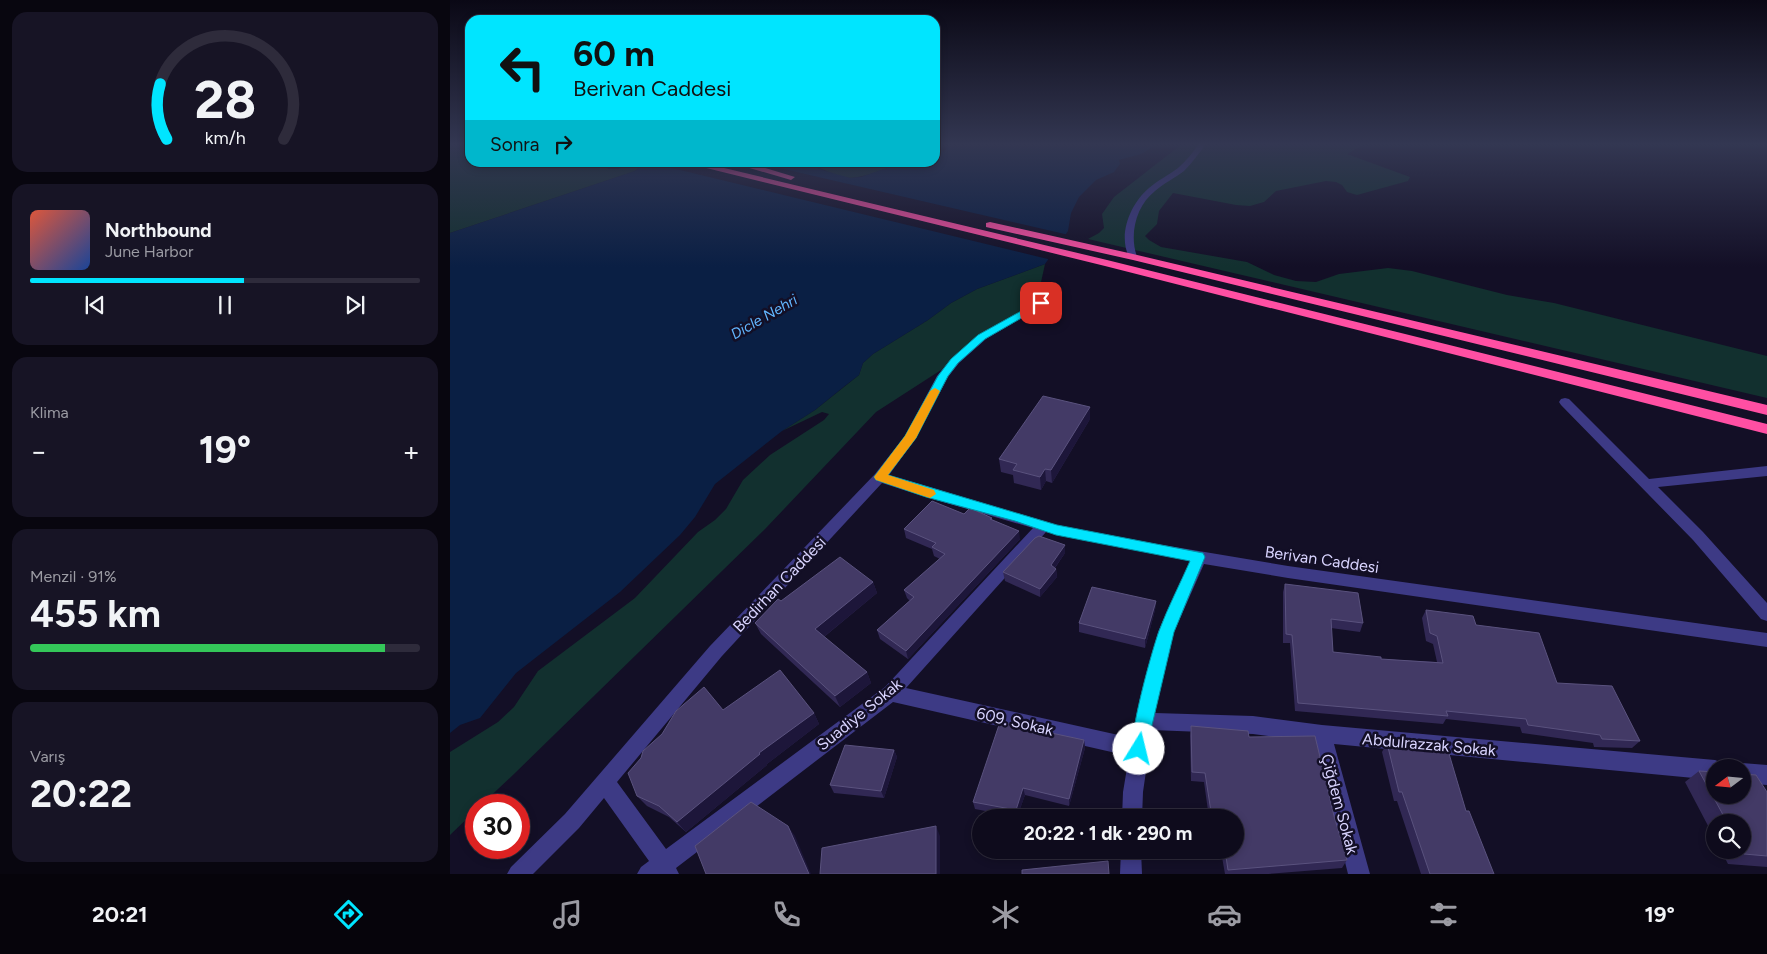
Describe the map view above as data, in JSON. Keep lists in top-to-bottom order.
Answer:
{
  "streets": {
    "street": [
      "Berivan Caddesi",
      "Bedirhan Caddesi",
      "Suadiye Sokak",
      "609. Sokak",
      "Abdulrazzak Sokak",
      "Çiğdem Sokak"
    ]
  },
  "crossings": [
    ["Berivan Caddesi", "Bedirhan Caddesi"],
    ["Berivan Caddesi", "Suadiye Sokak"],
    ["Suadiye Sokak", "609. Sokak"],
    ["Abdulrazzak Sokak", "Çiğdem Sokak"]
  ],
  "water": ["Dicle Nehri"],
  "north": "left",
  "page": {
    "turn": ["60 m", "Berivan Caddesi"],
    "then": "Sonra",
    "song": ["Northbound", "June Harbor"],
    "tile": [
      "Klima",
      ["Menzil · 91%", "455 km"],
      ["Varış", "20:22"]
    ],
    "heat": ["−", "19°", "+"],
    "limit": "30",
    "trip": "20:22 · 1 dk · 290 m",
    "tabs": ["20:21", "19°"],
    "gauge": ["28", "km/h"]
  }
}
